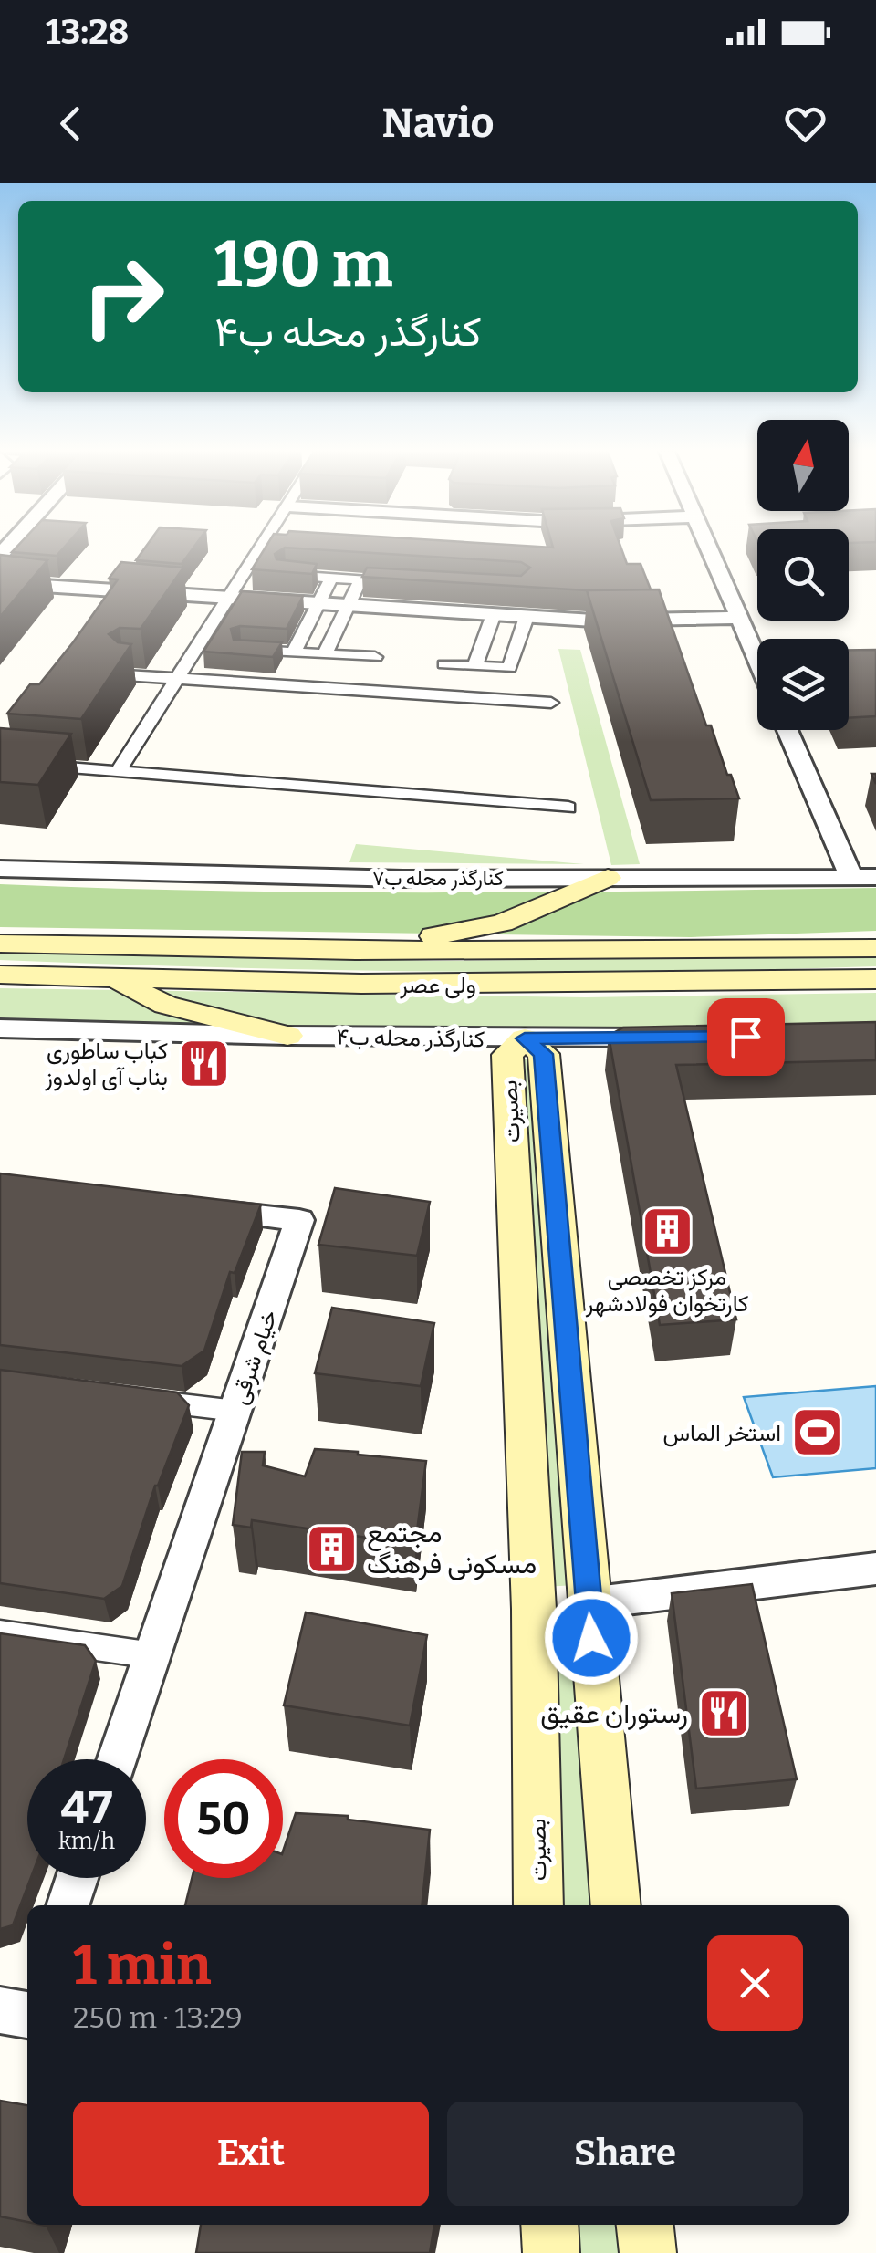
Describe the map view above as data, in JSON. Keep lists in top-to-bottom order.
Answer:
{
  "streets": {
    "main road": ["ولی عصر", "بصیرت"],
    "street": ["کنارگذر محله ب۷", "کنارگذر محله ب۴", "خیام شرقی"]
  },
  "crossings": [
    ["کنارگذر محله ب۴", "بصیرت"]
  ],
  "places": {
    "restaurant": ["کباب ساطوری بناب آی اولدوز", "رستوران عقیق"],
    "building": ["مرکز تخصصی کارتخوان فولادشهر", "مجتمع مسکونی فرهنگ"],
    "sports": ["استخر الماس"]
  },
  "north": "top",
  "page": {
    "status": "13:28",
    "header": "Navio",
    "turn": ["190 m", "کنارگذر محله ب۴"],
    "speed": "47 km/h",
    "limit": "50",
    "heading": ["1 min", "250 m · 13:29"],
    "buttons": ["Exit", "Share"]
  }
}
